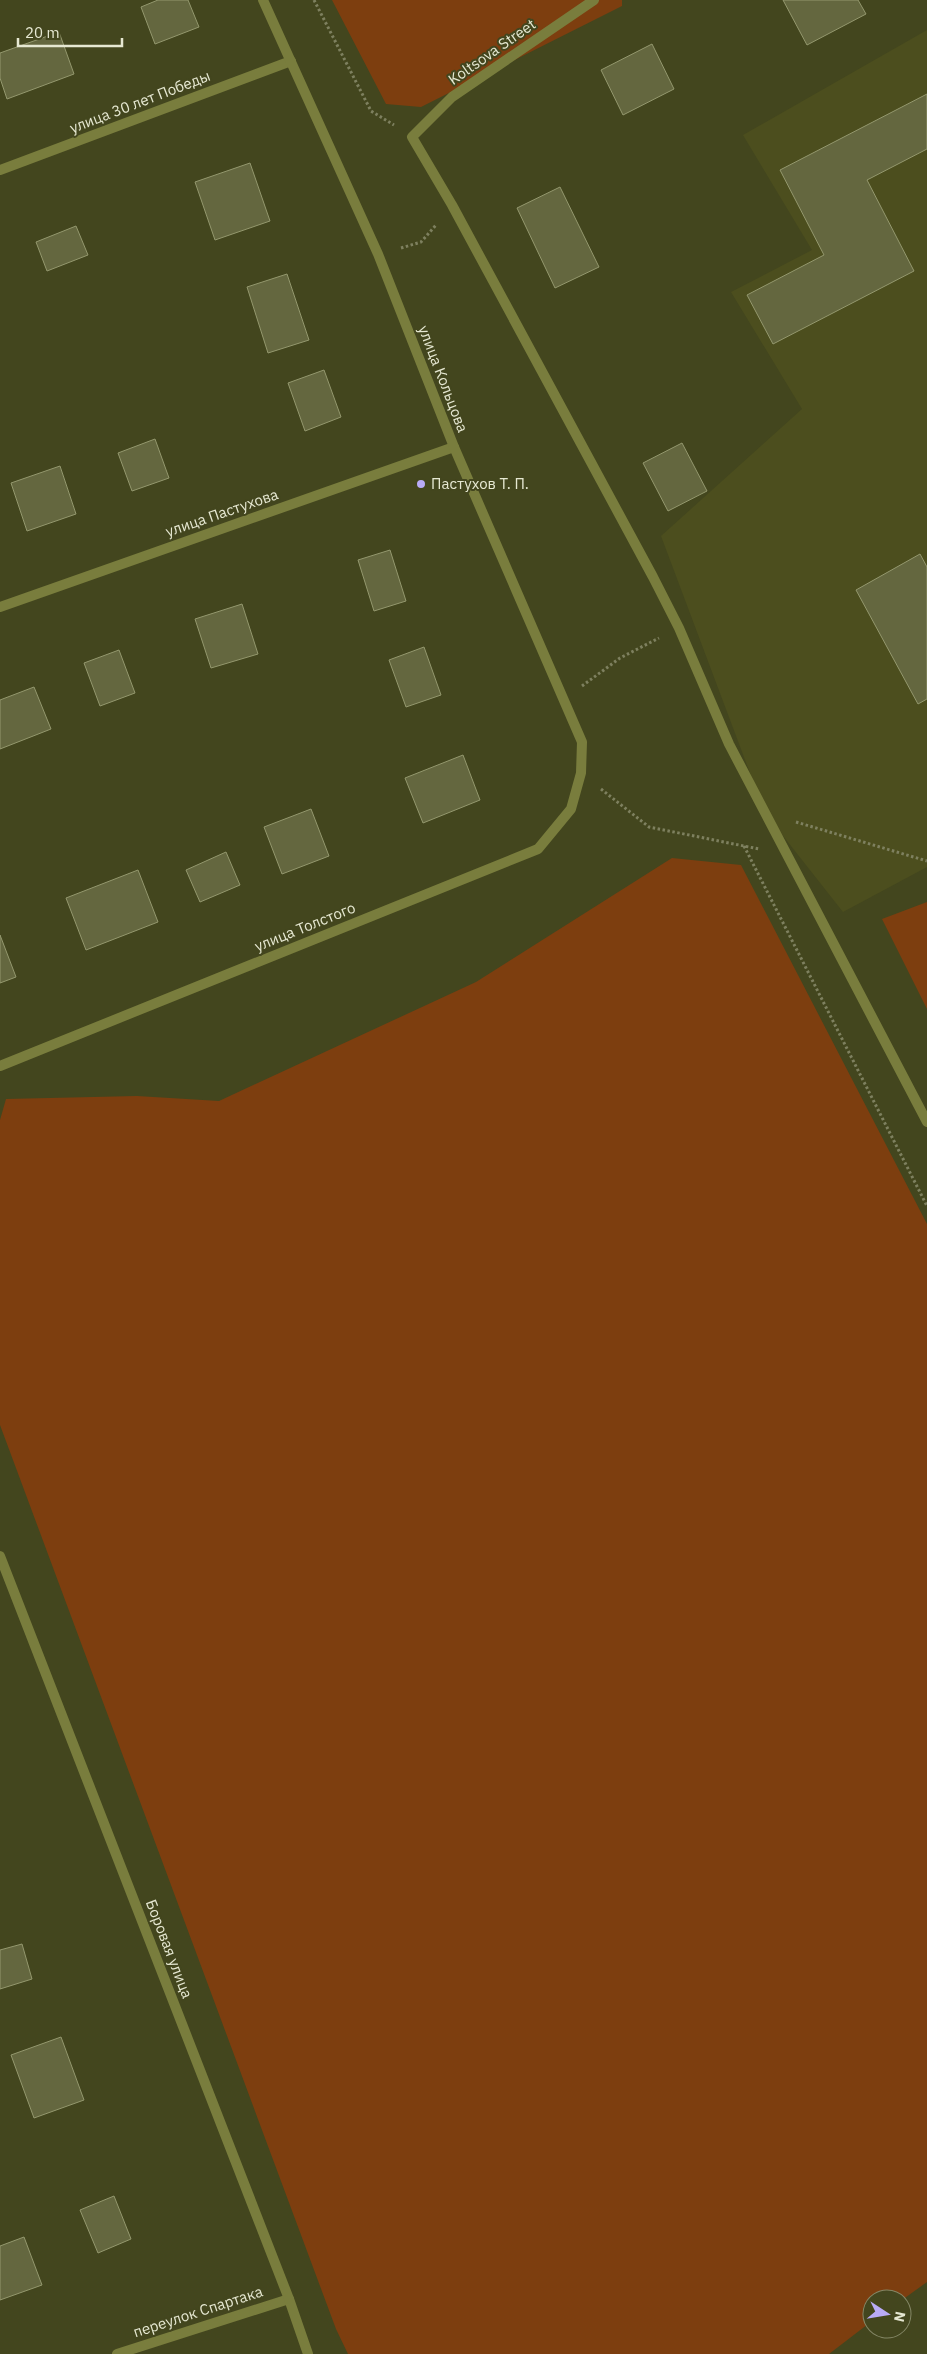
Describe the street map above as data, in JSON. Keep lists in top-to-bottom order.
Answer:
{
  "streets": {
    "street": [
      "Koltsova Street",
      "улица 30 лет Победы",
      "улица Кольцова",
      "улица Пастухова",
      "улица Толстого",
      "Боровая улица",
      "переулок Спартака"
    ]
  },
  "crossings": [
    ["улица 30 лет Победы", "улица Кольцова"],
    ["улица Кольцова", "улица Пастухова"],
    ["улица Кольцова", "улица Толстого"],
    ["Боровая улица", "переулок Спартака"]
  ],
  "places": ["Пастухов Т. П."],
  "scale_bar": "20 m",
  "north": "right"
}
